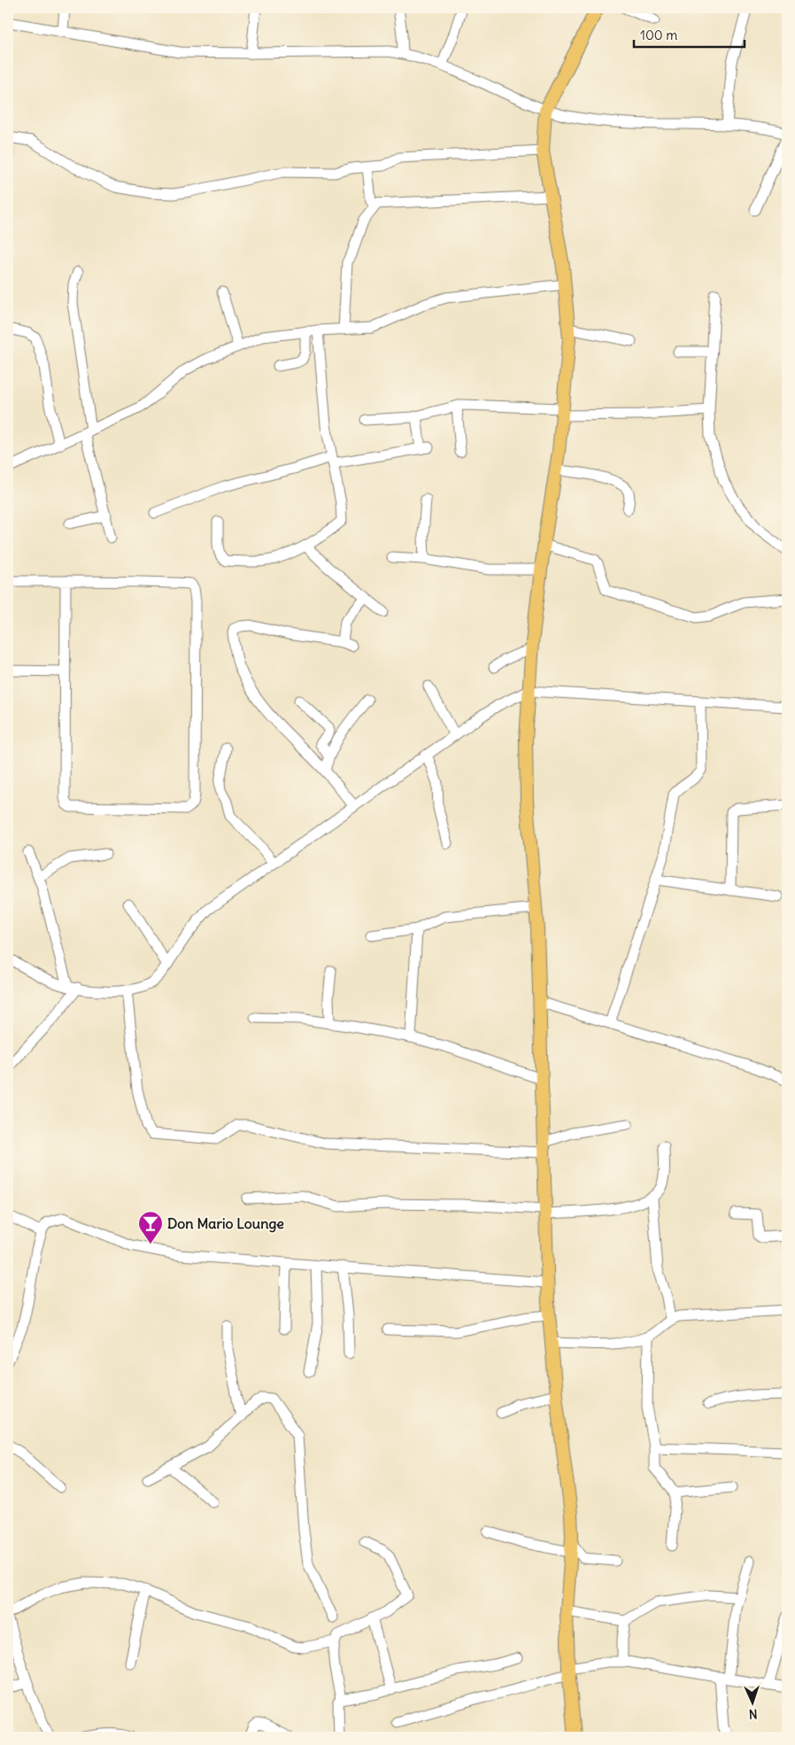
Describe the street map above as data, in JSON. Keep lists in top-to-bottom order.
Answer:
{
  "places": {
    "bar": ["Don Mario Lounge"]
  },
  "scale_bar": "100 m",
  "north": "bottom"
}
